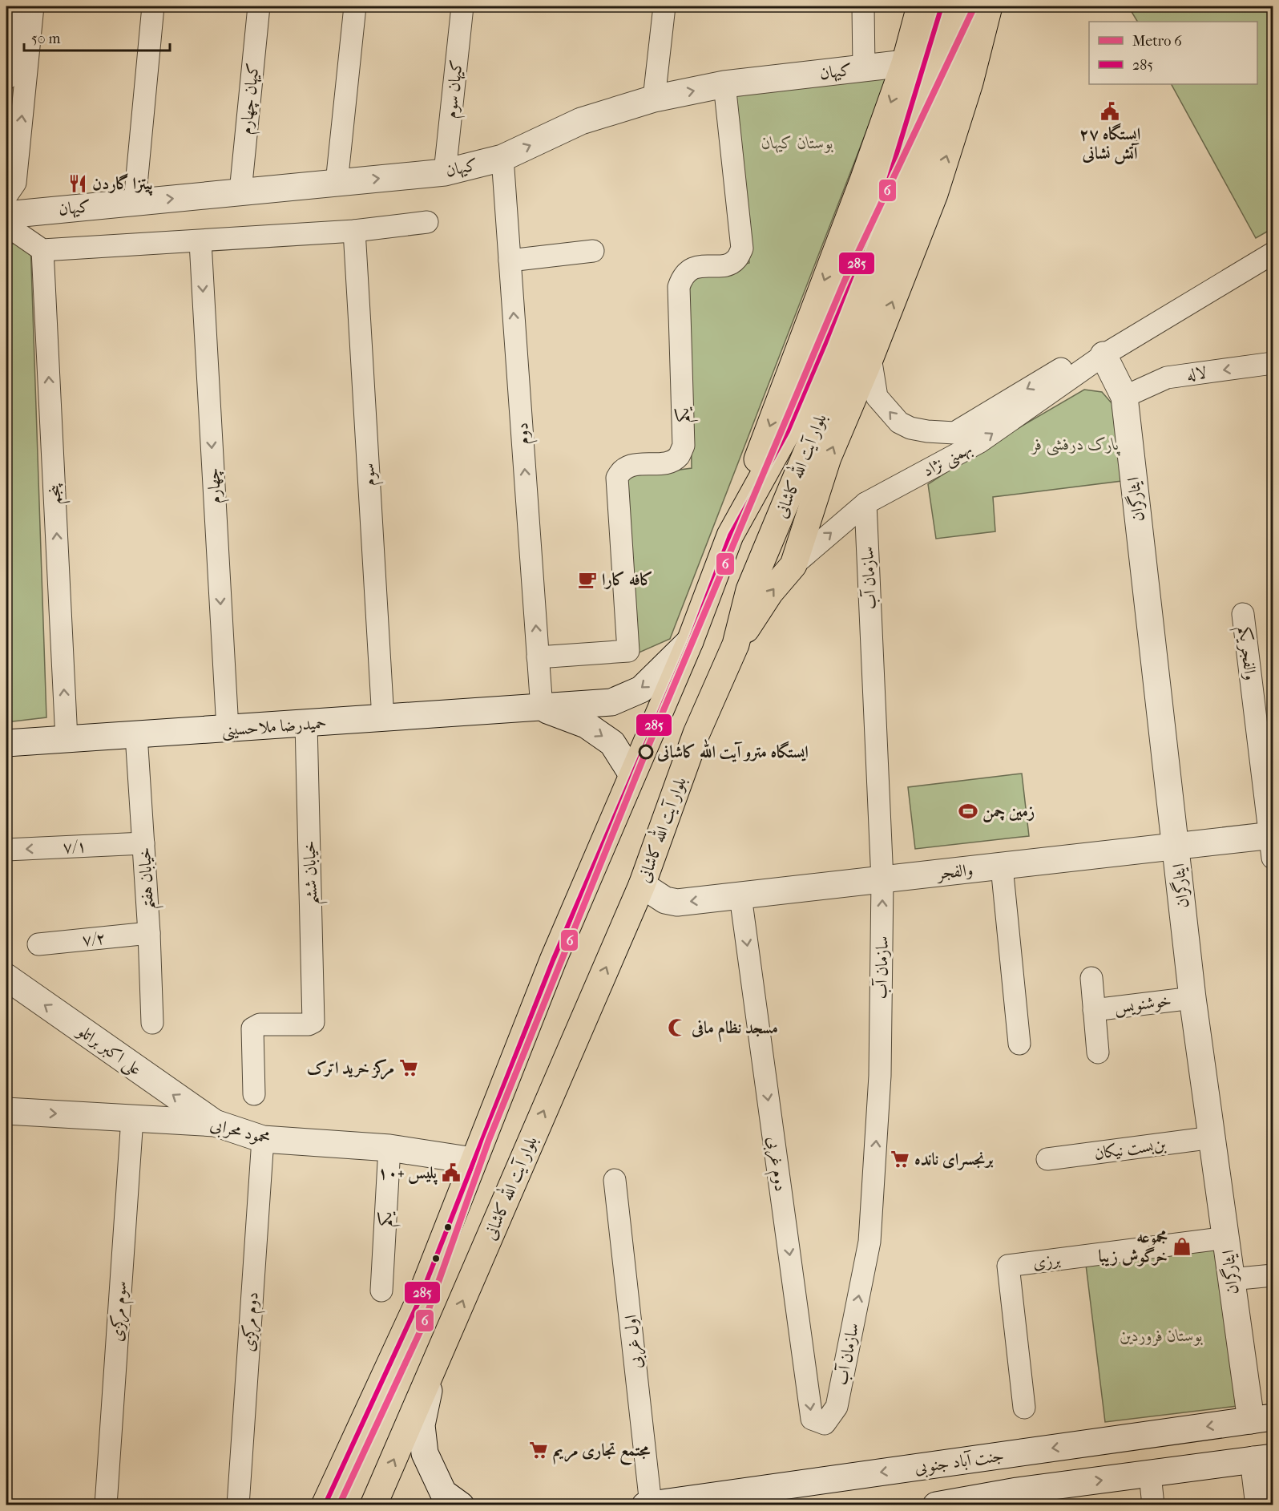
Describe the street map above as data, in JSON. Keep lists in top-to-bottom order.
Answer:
{
  "streets": {
    "main road": ["بلوار آیت الله کاشانی"],
    "street": [
      "کیهان",
      "کیهان سوم",
      "کیهان چهارم",
      "لاله",
      "یکم",
      "دوم",
      "بهمنی نژاد",
      "سوم",
      "چهارم",
      "پنجم",
      "ایثارگران",
      "سازمان آب",
      "والفجر یکم",
      "حمیدرضا ملاحسینی",
      "۷/۱",
      "والفجر",
      "خیابان ششم",
      "خیابان هفتم",
      "۷/۲",
      "خوشنویس",
      "علی اکبر براتلو",
      "محمود محرابی",
      "بن‌بست نیکان",
      "دوم غربی",
      "برزی",
      "سوم مرکزی",
      "دوم مرکزی",
      "اول غربی",
      "جنت آباد جنوبی"
    ]
  },
  "crossings": [
    ["کیهان", "کیهان سوم"],
    ["کیهان", "کیهان چهارم"],
    ["کیهان", "یکم"],
    ["کیهان", "دوم"],
    ["لاله", "ایثارگران"],
    ["یکم", "دوم"],
    ["یکم", "محمود محرابی"],
    ["دوم", "حمیدرضا ملاحسینی"],
    ["بهمنی نژاد", "ایثارگران"],
    ["بهمنی نژاد", "سازمان آب"],
    ["بلوار آیت الله کاشانی", "حمیدرضا ملاحسینی"],
    ["بلوار آیت الله کاشانی", "والفجر"],
    ["بلوار آیت الله کاشانی", "محمود محرابی"],
    ["سوم", "حمیدرضا ملاحسینی"],
    ["چهارم", "حمیدرضا ملاحسینی"],
    ["پنجم", "حمیدرضا ملاحسینی"],
    ["ایثارگران", "والفجر"],
    ["ایثارگران", "خوشنویس"],
    ["ایثارگران", "بن‌بست نیکان"],
    ["ایثارگران", "برزی"],
    ["ایثارگران", "جنت آباد جنوبی"],
    ["سازمان آب", "والفجر"],
    ["سازمان آب", "دوم غربی"],
    ["والفجر یکم", "والفجر"],
    ["حمیدرضا ملاحسینی", "خیابان ششم"],
    ["حمیدرضا ملاحسینی", "خیابان هفتم"],
    ["۷/۱", "خیابان هفتم"],
    ["والفجر", "دوم غربی"],
    ["خیابان هفتم", "۷/۲"],
    ["علی اکبر براتلو", "محمود محرابی"],
    ["محمود محرابی", "سوم مرکزی"],
    ["محمود محرابی", "دوم مرکزی"],
    ["اول غربی", "جنت آباد جنوبی"]
  ],
  "one_way": [
    "لاله",
    "دوم",
    "چهارم",
    "پنجم",
    "سازمان آب",
    "۷/۱",
    "علی اکبر براتلو",
    "دوم غربی"
  ],
  "parks": ["بوستان کیهان", "پارک درفشی فر", "بوستان فروردین"],
  "places": {
    "public building": ["ایستگاه ۲۷ آتش نشانی", "پلیس +۱۰"],
    "restaurant": ["پیتزا گاردن"],
    "cafe": ["کافه کارا"],
    "other": ["ایستگاه مترو آیت الله کاشانی"],
    "sports": ["زمین چمن"],
    "mosque": ["مسجد نظام مافی"],
    "supermarket": ["مرکز خرید اترک", "برنجسرای نانده", "مجتمع تجاری مریم"],
    "shop": ["مجموعه خرگوش زیبا"]
  },
  "lines": ["metro line 6", "transit line 285"],
  "legend": ["Metro 6", "285"],
  "scale_bar": "50 m"
}
